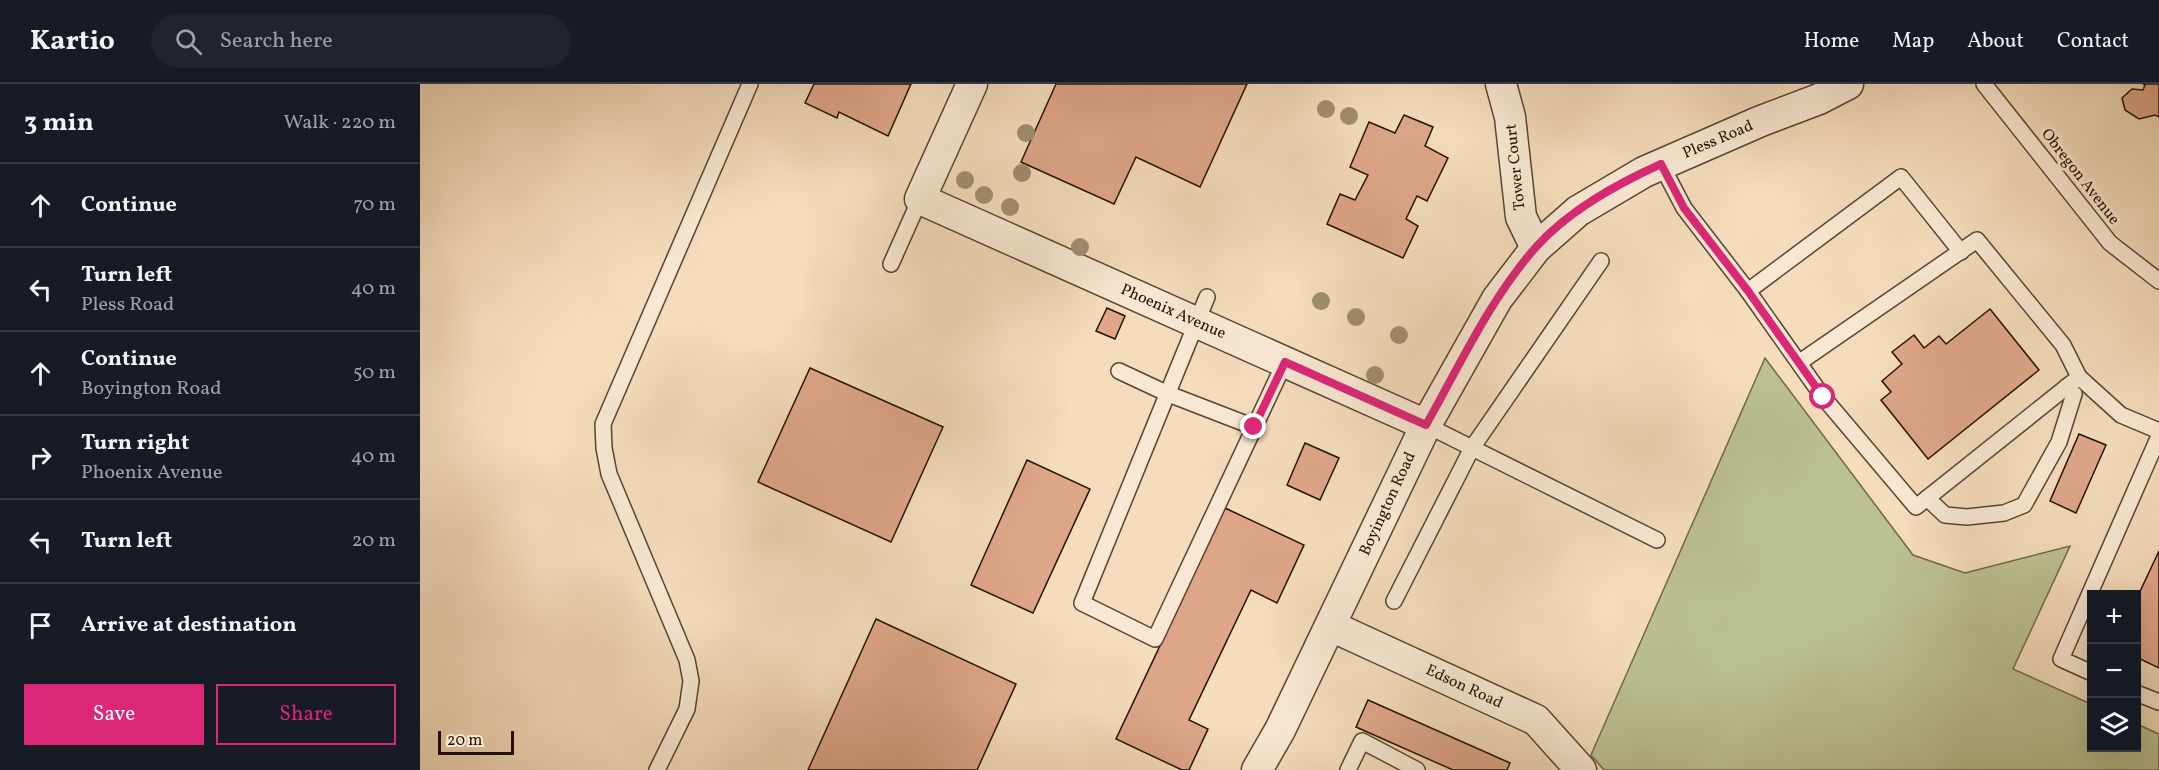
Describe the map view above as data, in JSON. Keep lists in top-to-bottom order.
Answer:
{
  "streets": {
    "street": [
      "Pless Road",
      "Tower Court",
      "Phoenix Avenue",
      "Boyington Road",
      "Edson Road"
    ],
    "lane": ["Obregon Avenue"]
  },
  "crossings": [
    ["Pless Road", "Tower Court"],
    ["Pless Road", "Boyington Road"],
    ["Tower Court", "Boyington Road"],
    ["Phoenix Avenue", "Boyington Road"],
    ["Boyington Road", "Edson Road"]
  ],
  "scale_bar": "20 m",
  "page": {
    "header": "Kartio",
    "search": "Search here",
    "nav": [
      "Home",
      "Map",
      "About",
      "Contact"
    ],
    "heading": ["3 min", "Walk · 220 m"],
    "list": [
      ["Continue", "70 m"],
      ["Turn left", "Pless Road", "40 m"],
      ["Continue", "Boyington Road", "50 m"],
      ["Turn right", "Phoenix Avenue", "40 m"],
      ["Turn left", "20 m"],
      "Arrive at destination"
    ],
    "map_buttons": ["+", "−"],
    "buttons": ["Save", "Share"],
    "scale": "20 m"
  }
}
